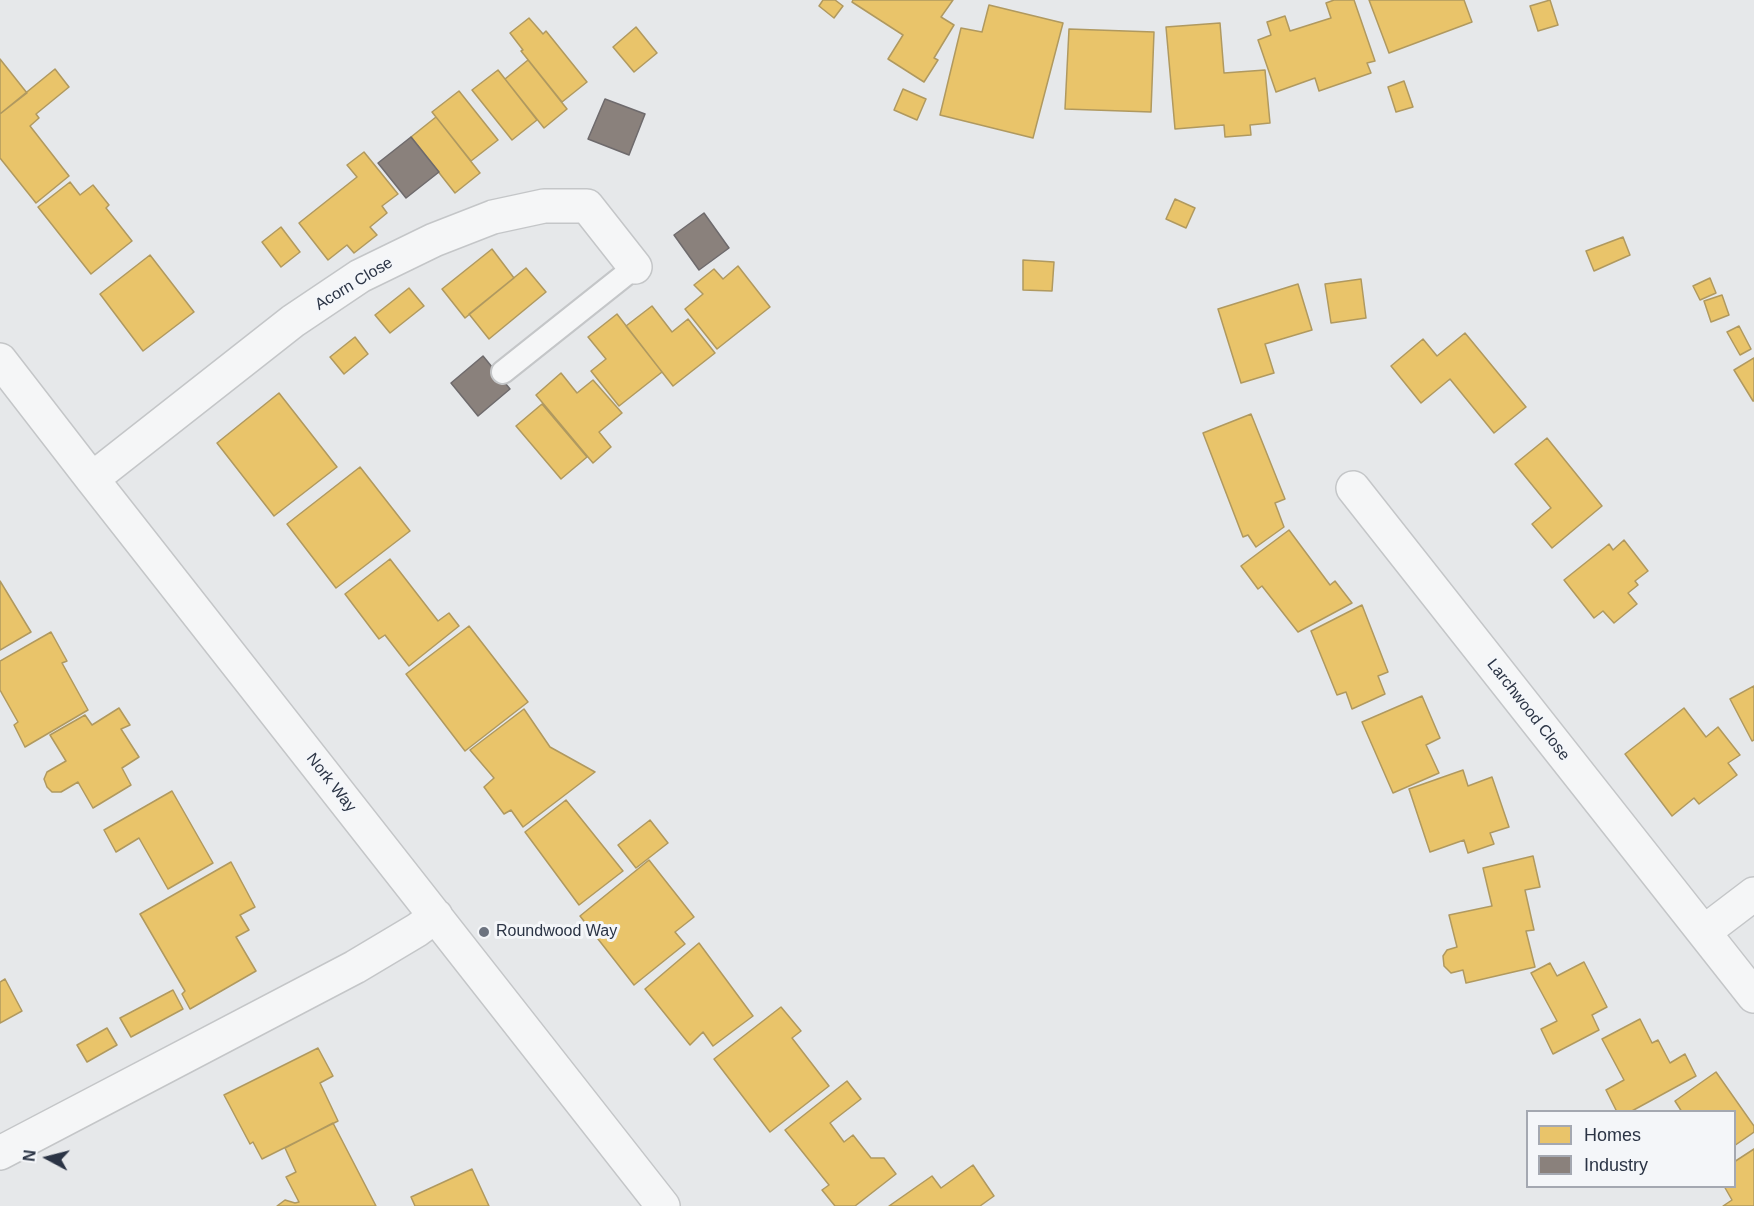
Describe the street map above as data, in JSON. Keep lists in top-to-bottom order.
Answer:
{
  "streets": {
    "street": ["Acorn Close", "Larchwood Close", "Nork Way"]
  },
  "crossings": [
    ["Acorn Close", "Nork Way"]
  ],
  "places": ["Roundwood Way"],
  "legend": ["Homes", "Industry"],
  "north": "left"
}
